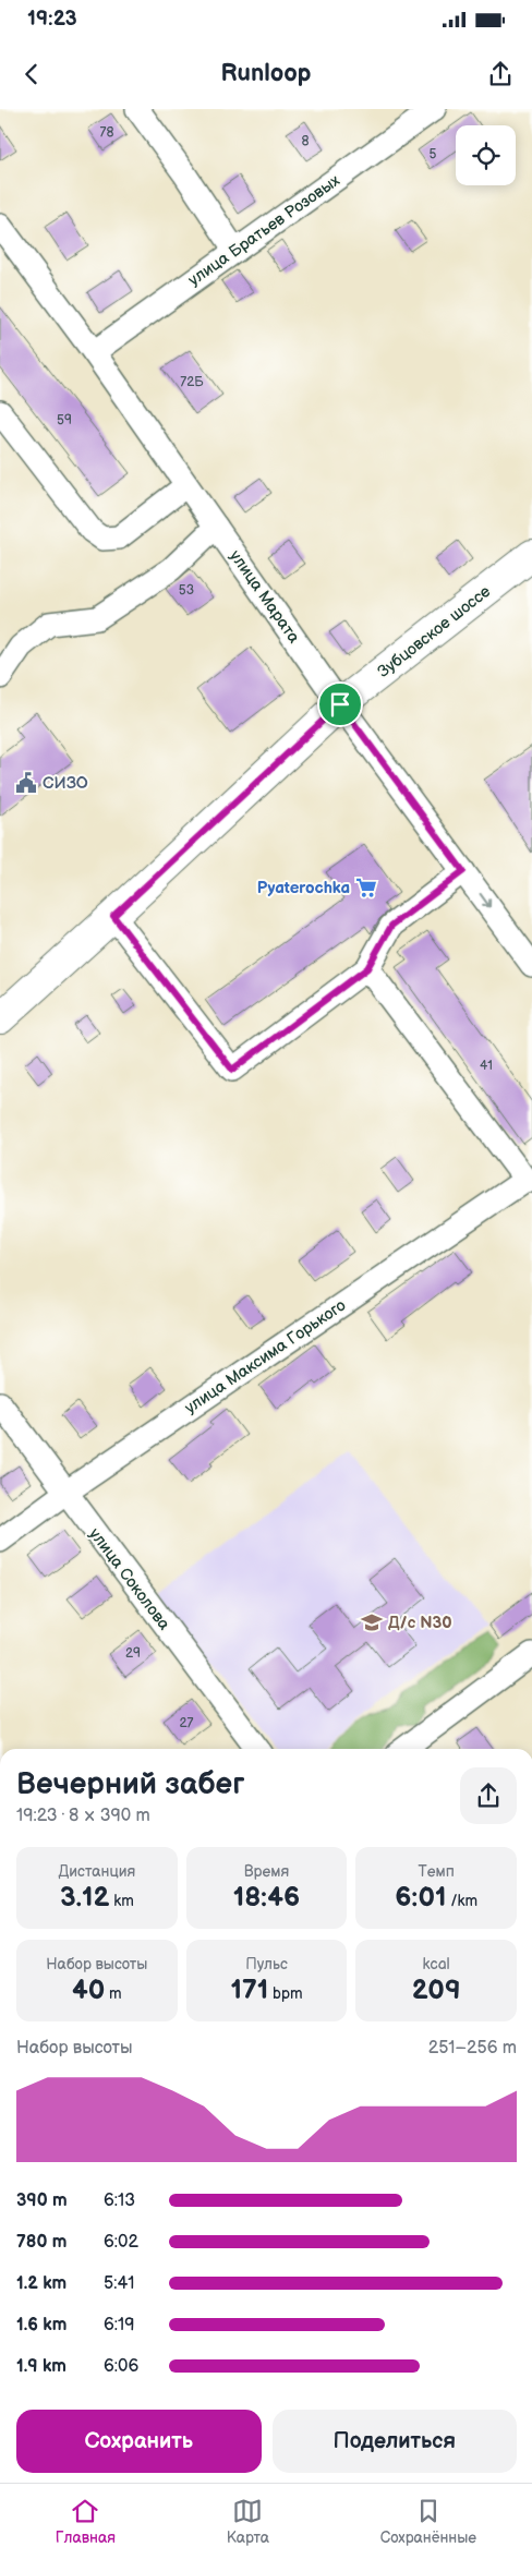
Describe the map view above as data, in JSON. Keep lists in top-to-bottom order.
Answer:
{
  "streets": {
    "main road": ["Зубцовское шоссе"],
    "street": [
      "улица Братьев Розовых",
      "улица Марата",
      "улица Максима Горького",
      "улица Соколова"
    ]
  },
  "crossings": [
    ["улица Братьев Розовых", "улица Марата"],
    ["улица Марата", "Зубцовское шоссе"],
    ["улица Максима Горького", "улица Соколова"]
  ],
  "places": {
    "public building": ["СИЗО"],
    "supermarket": ["Pyaterochka"],
    "school or university": ["Д/с N30"]
  },
  "house_numbers": [
    "78",
    "8",
    "5",
    "72Б",
    "59",
    "53",
    "41",
    "29",
    "27"
  ],
  "page": {
    "status": "19:23",
    "header": "Runloop",
    "heading": ["Вечерний забег", "19:23 · 8 × 390 m"],
    "stats": [
      ["Дистанция", "3.12 km"],
      ["Время", "18:46"],
      ["Темп", "6:01 /km"],
      ["Набор высоты", "40 m"],
      ["Пульс", "171 bpm"],
      ["kcal", "209"]
    ],
    "chart": ["Набор высоты", "251–256 m"],
    "list": [
      {
        "name": "390 m",
        "note": "6:13"
      },
      {
        "name": "780 m",
        "note": "6:02"
      },
      {
        "name": "1.2 km",
        "note": "5:41"
      },
      {
        "name": "1.6 km",
        "note": "6:19"
      },
      {
        "name": "1.9 km",
        "note": "6:06"
      }
    ],
    "buttons": ["Сохранить", "Поделиться"],
    "tabs": ["Главная", "Карта", "Сохранённые"]
  }
}
